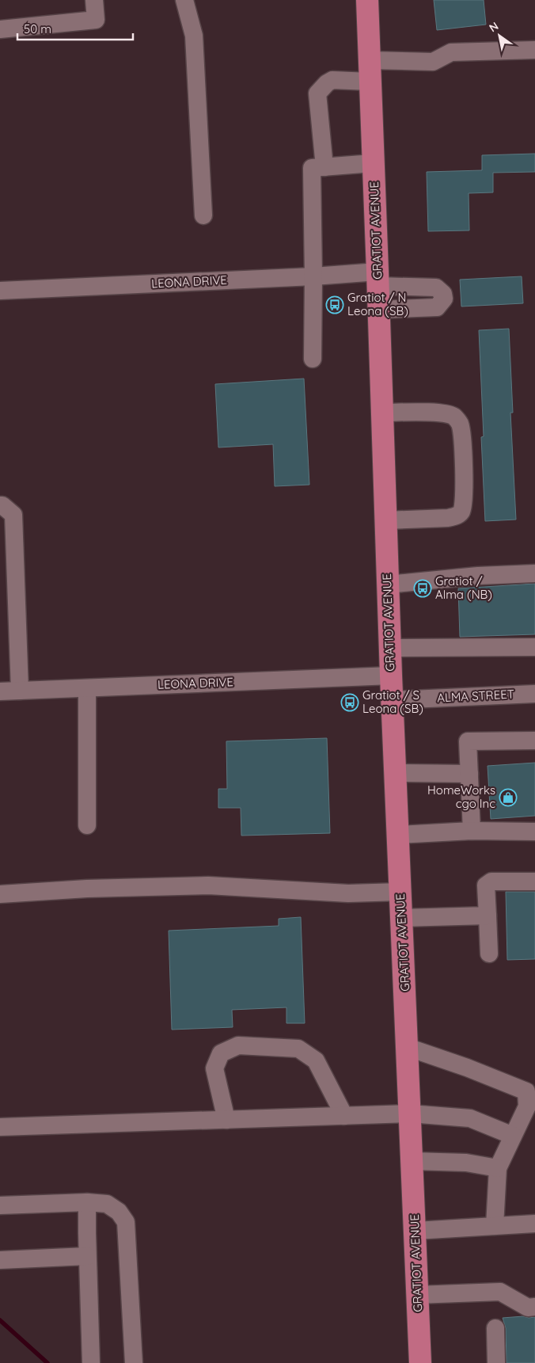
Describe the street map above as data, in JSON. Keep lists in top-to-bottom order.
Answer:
{
  "streets": {
    "main road": ["GRATIOT AVENUE"],
    "street": ["LEONA DRIVE", "ALMA STREET"]
  },
  "crossings": [
    ["GRATIOT AVENUE", "LEONA DRIVE"],
    ["GRATIOT AVENUE", "ALMA STREET"]
  ],
  "places": {
    "bus stop": ["Gratiot / N Leona (SB)", "Gratiot / Alma (NB)", "Gratiot / S Leona (SB)"],
    "shop": ["HomeWorks cgo Inc"]
  },
  "scale_bar": "50 m",
  "north": "top left"
}
